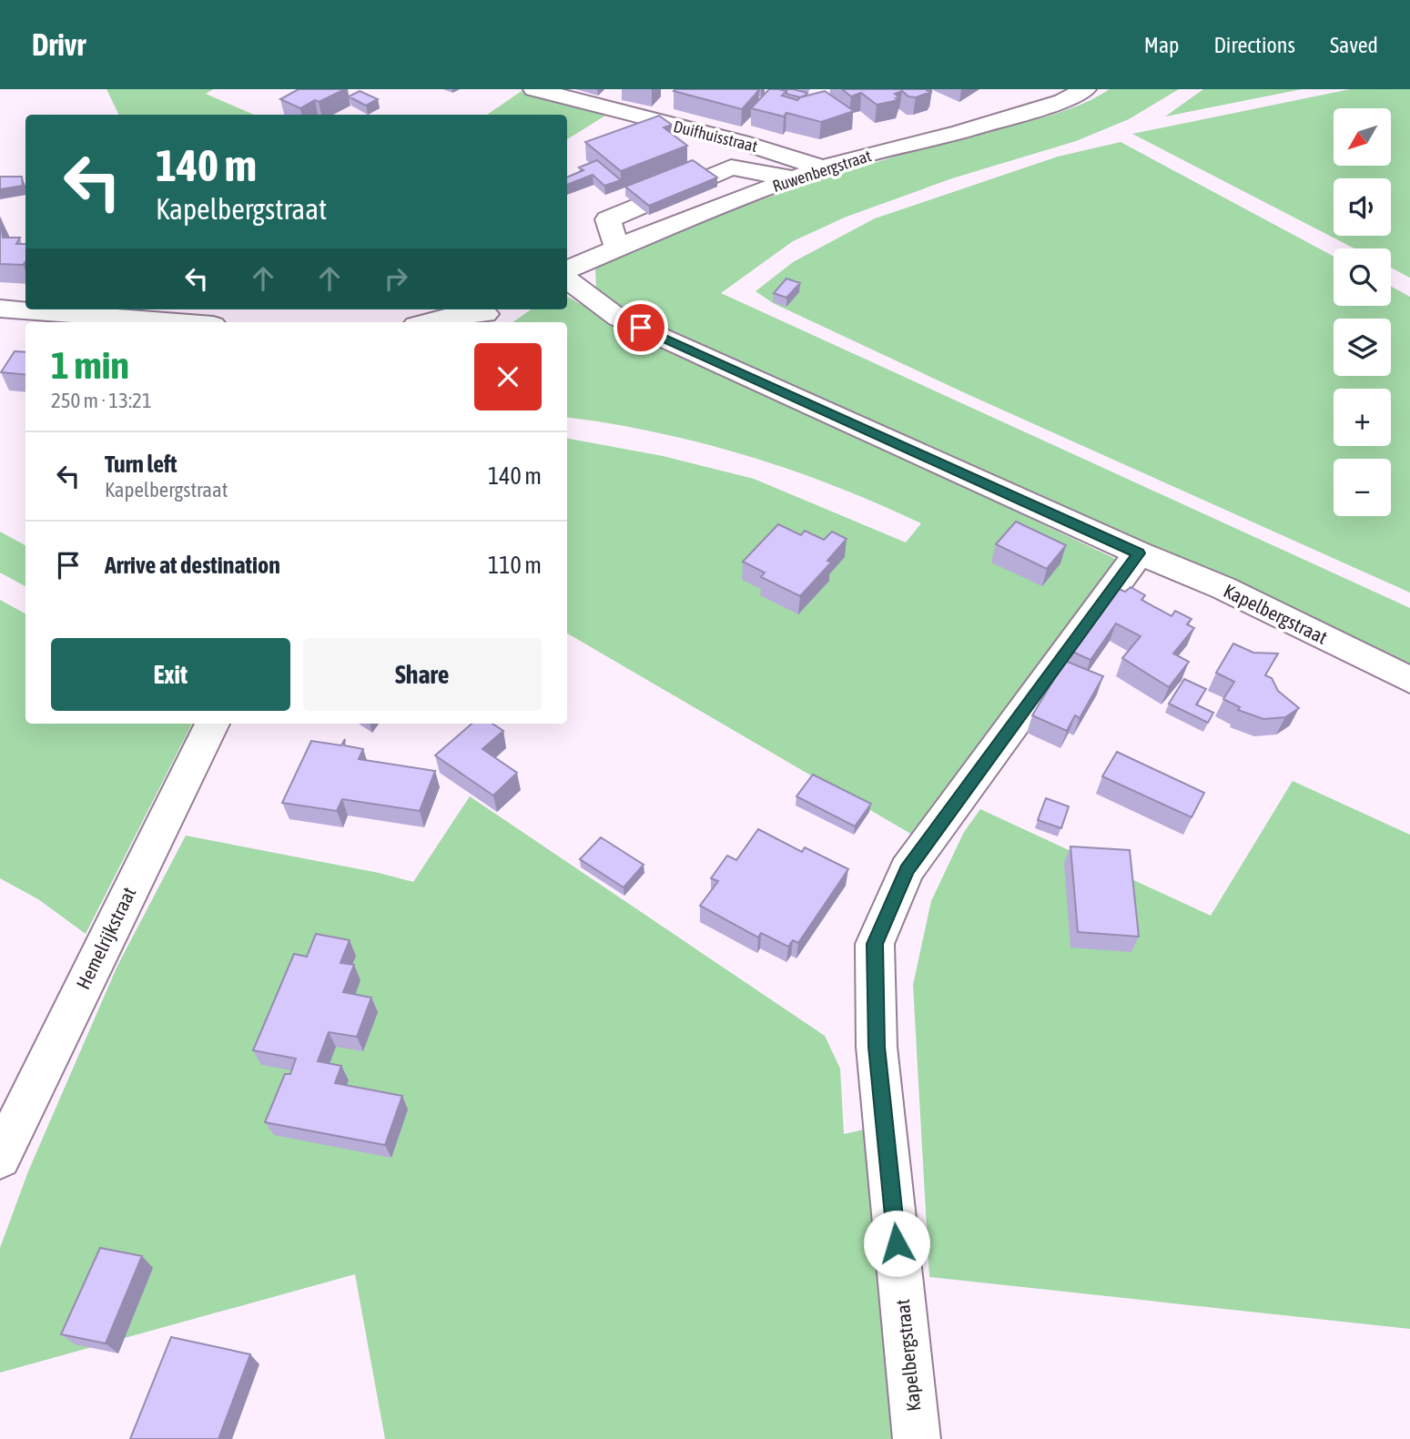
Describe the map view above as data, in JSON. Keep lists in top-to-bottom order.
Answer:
{
  "streets": {
    "street": [
      "Duifhuisstraat",
      "Ruwenbergstraat",
      "Kapelbergstraat",
      "Hemelrijkstraat"
    ]
  },
  "crossings": [
    ["Duifhuisstraat", "Ruwenbergstraat"]
  ],
  "north": "bottom left",
  "page": {
    "header": "Drivr",
    "nav": ["Map", "Directions", "Saved"],
    "map_buttons": ["+", "−"],
    "turn": ["140 m", "Kapelbergstraat"],
    "heading": ["1 min", "250 m · 13:21"],
    "list": [
      {
        "name": "Turn left",
        "note": "Kapelbergstraat",
        "value": "140 m"
      },
      {
        "name": "Arrive at destination",
        "value": "110 m"
      }
    ],
    "buttons": ["Exit", "Share"]
  }
}
